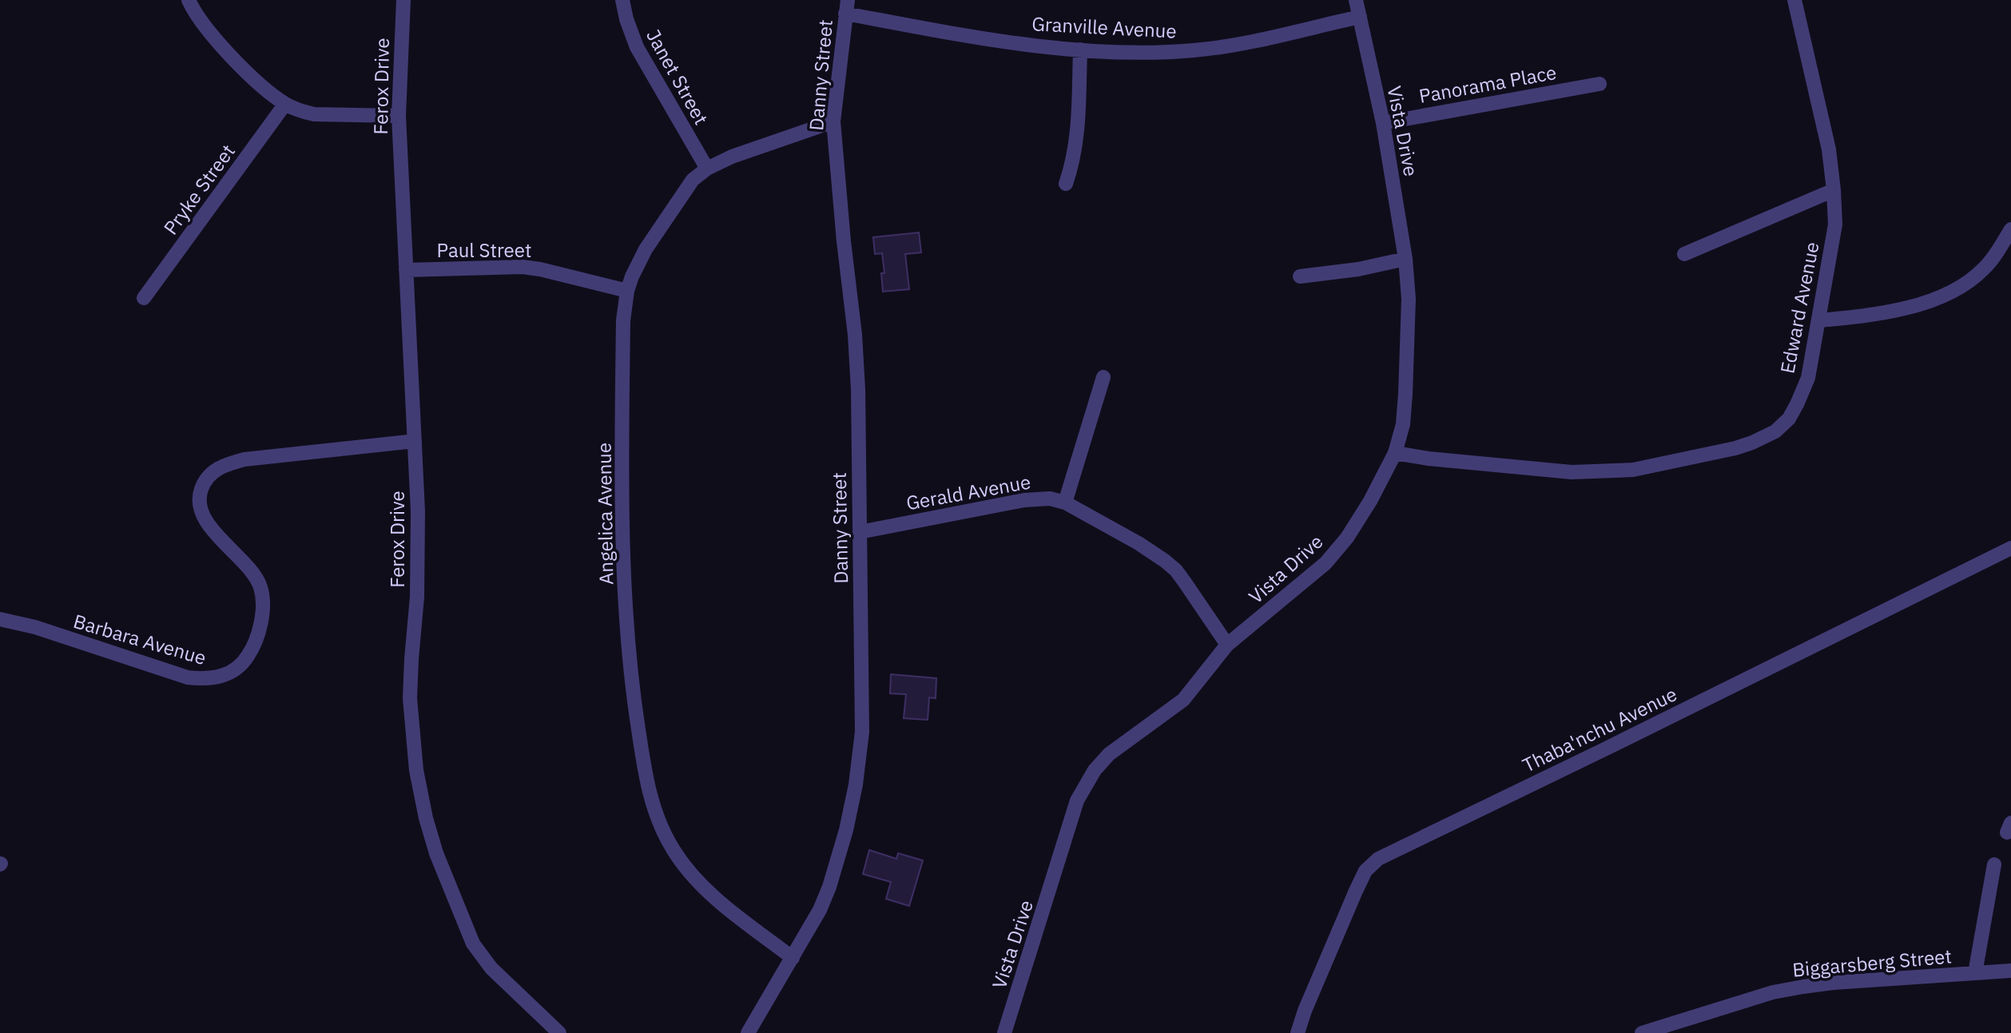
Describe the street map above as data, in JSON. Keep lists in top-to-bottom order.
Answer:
{
  "streets": {
    "street": [
      "Granville Avenue",
      "Danny Street",
      "Janet Street",
      "Panorama Place",
      "Ferox Drive",
      "Vista Drive",
      "Pryke Street",
      "Paul Street",
      "Edward Avenue",
      "Gerald Avenue",
      "Angelica Avenue",
      "Barbara Avenue",
      "Thaba'nchu Avenue",
      "Biggarsberg Street"
    ]
  },
  "crossings": [
    ["Granville Avenue", "Danny Street"],
    ["Granville Avenue", "Vista Drive"],
    ["Danny Street", "Gerald Avenue"],
    ["Danny Street", "Angelica Avenue"],
    ["Janet Street", "Angelica Avenue"],
    ["Panorama Place", "Vista Drive"],
    ["Ferox Drive", "Paul Street"],
    ["Ferox Drive", "Barbara Avenue"],
    ["Vista Drive", "Edward Avenue"],
    ["Vista Drive", "Gerald Avenue"],
    ["Paul Street", "Angelica Avenue"]
  ]
}
